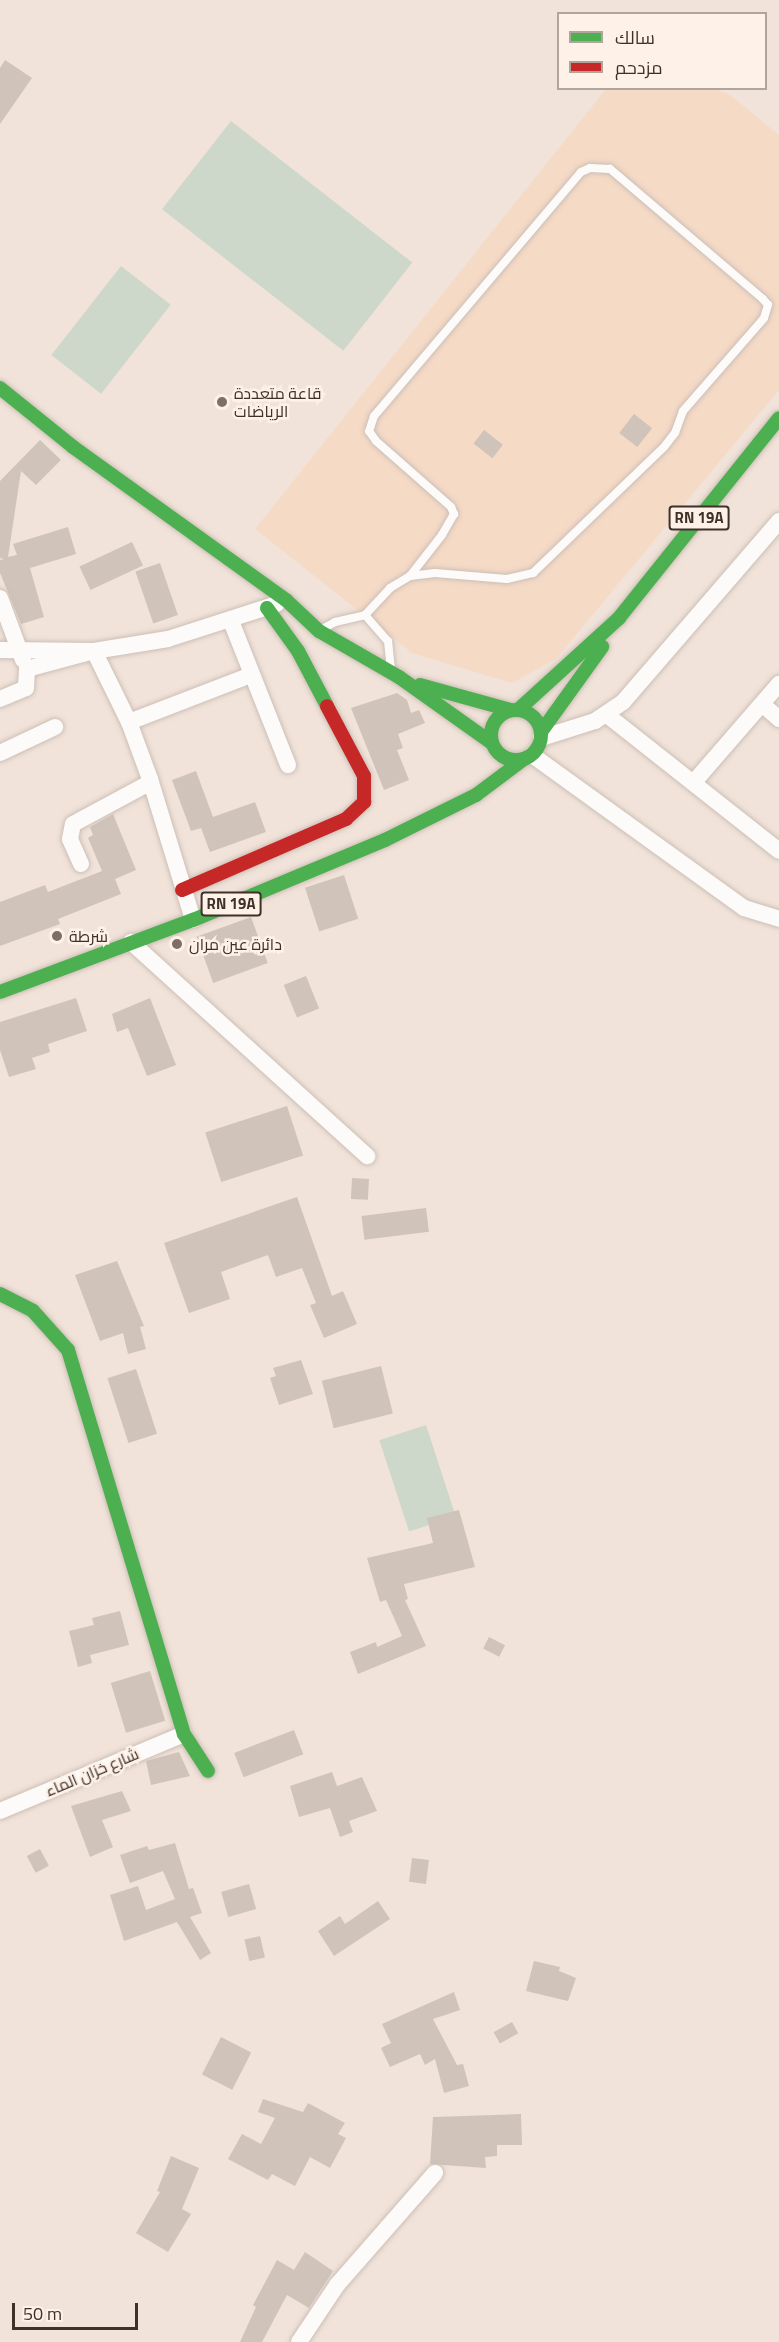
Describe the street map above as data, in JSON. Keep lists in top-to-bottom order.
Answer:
{
  "streets": {
    "main road": ["RN 19A"],
    "street": ["شارع خزان الماء"]
  },
  "places": ["قاعة متعددة الرياضات", "شرطة", "دائرة عين مران"],
  "legend": ["سالك", "مزدحم"],
  "scale_bar": "50 m"
}
